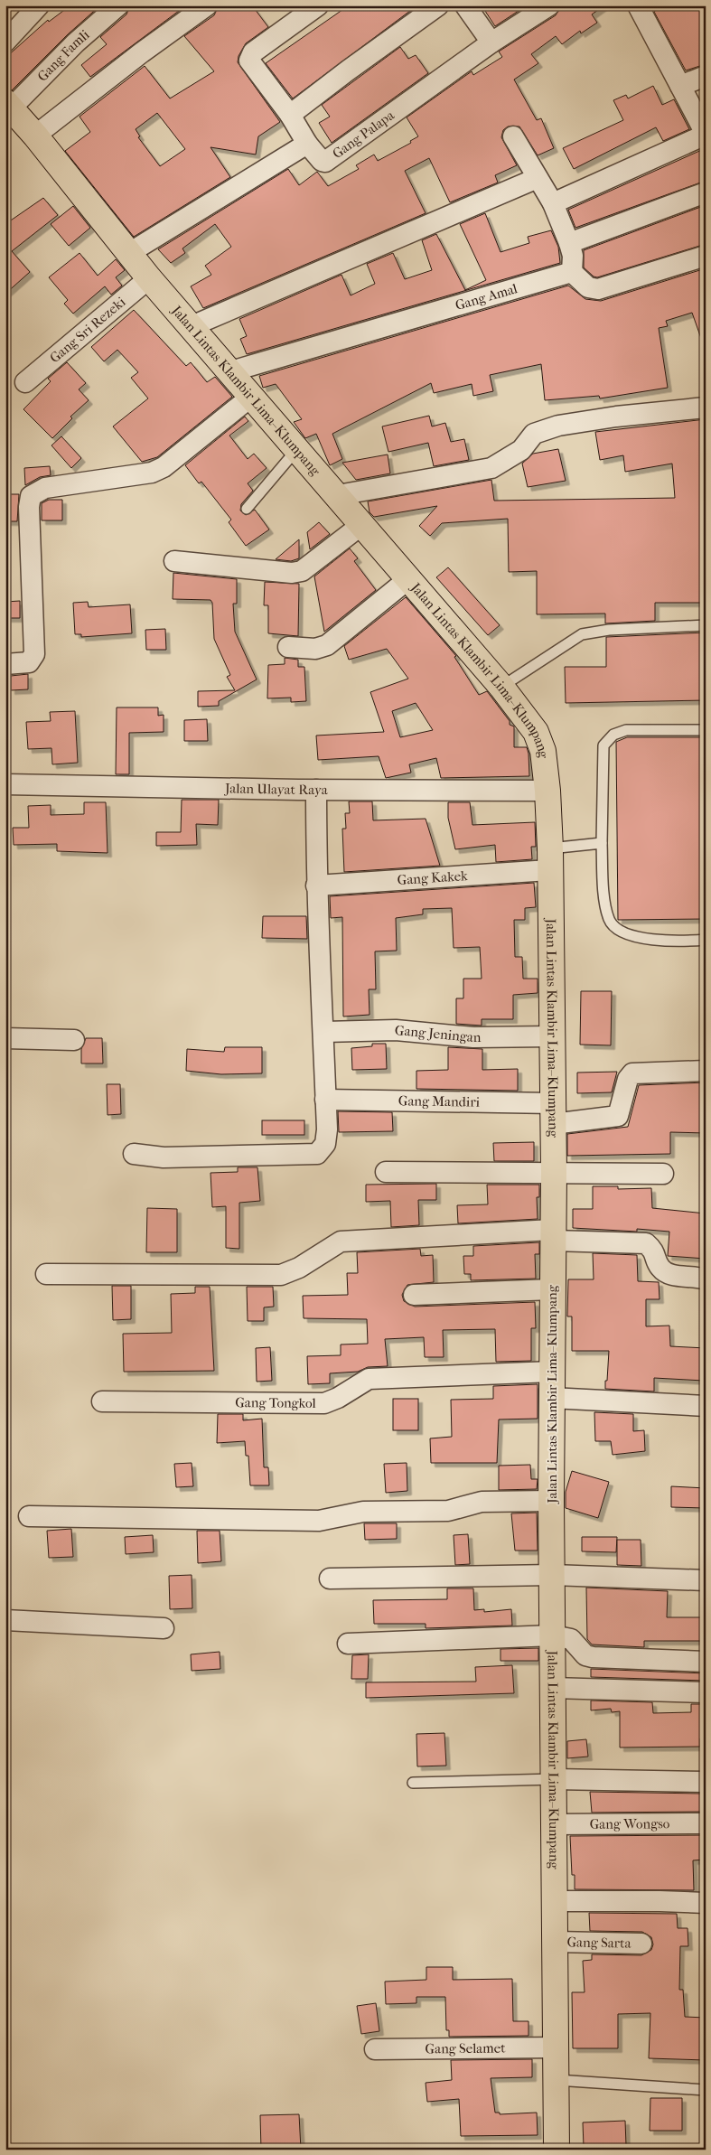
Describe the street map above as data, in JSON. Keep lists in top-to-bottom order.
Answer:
{
  "streets": {
    "main road": ["Jalan Lintas Klambir Lima–Klumpang"],
    "street": [
      "Gang Famli",
      "Gang Palapa",
      "Gang Amal",
      "Gang Sri Rezeki",
      "Jalan Ulayat Raya",
      "Gang Kakek",
      "Gang Jeningan",
      "Gang Mandiri",
      "Gang Tongkol",
      "Gang Wongso",
      "Gang Sarta",
      "Gang Selamet"
    ]
  },
  "crossings": [
    ["Gang Famli", "Jalan Lintas Klambir Lima–Klumpang"],
    ["Gang Amal", "Jalan Lintas Klambir Lima–Klumpang"],
    ["Gang Sri Rezeki", "Jalan Lintas Klambir Lima–Klumpang"],
    ["Jalan Lintas Klambir Lima–Klumpang", "Jalan Ulayat Raya"],
    ["Jalan Lintas Klambir Lima–Klumpang", "Gang Kakek"],
    ["Jalan Lintas Klambir Lima–Klumpang", "Gang Jeningan"],
    ["Jalan Lintas Klambir Lima–Klumpang", "Gang Mandiri"],
    ["Jalan Lintas Klambir Lima–Klumpang", "Gang Tongkol"],
    ["Jalan Lintas Klambir Lima–Klumpang", "Gang Wongso"],
    ["Jalan Lintas Klambir Lima–Klumpang", "Gang Sarta"],
    ["Jalan Lintas Klambir Lima–Klumpang", "Gang Selamet"]
  ]
}
